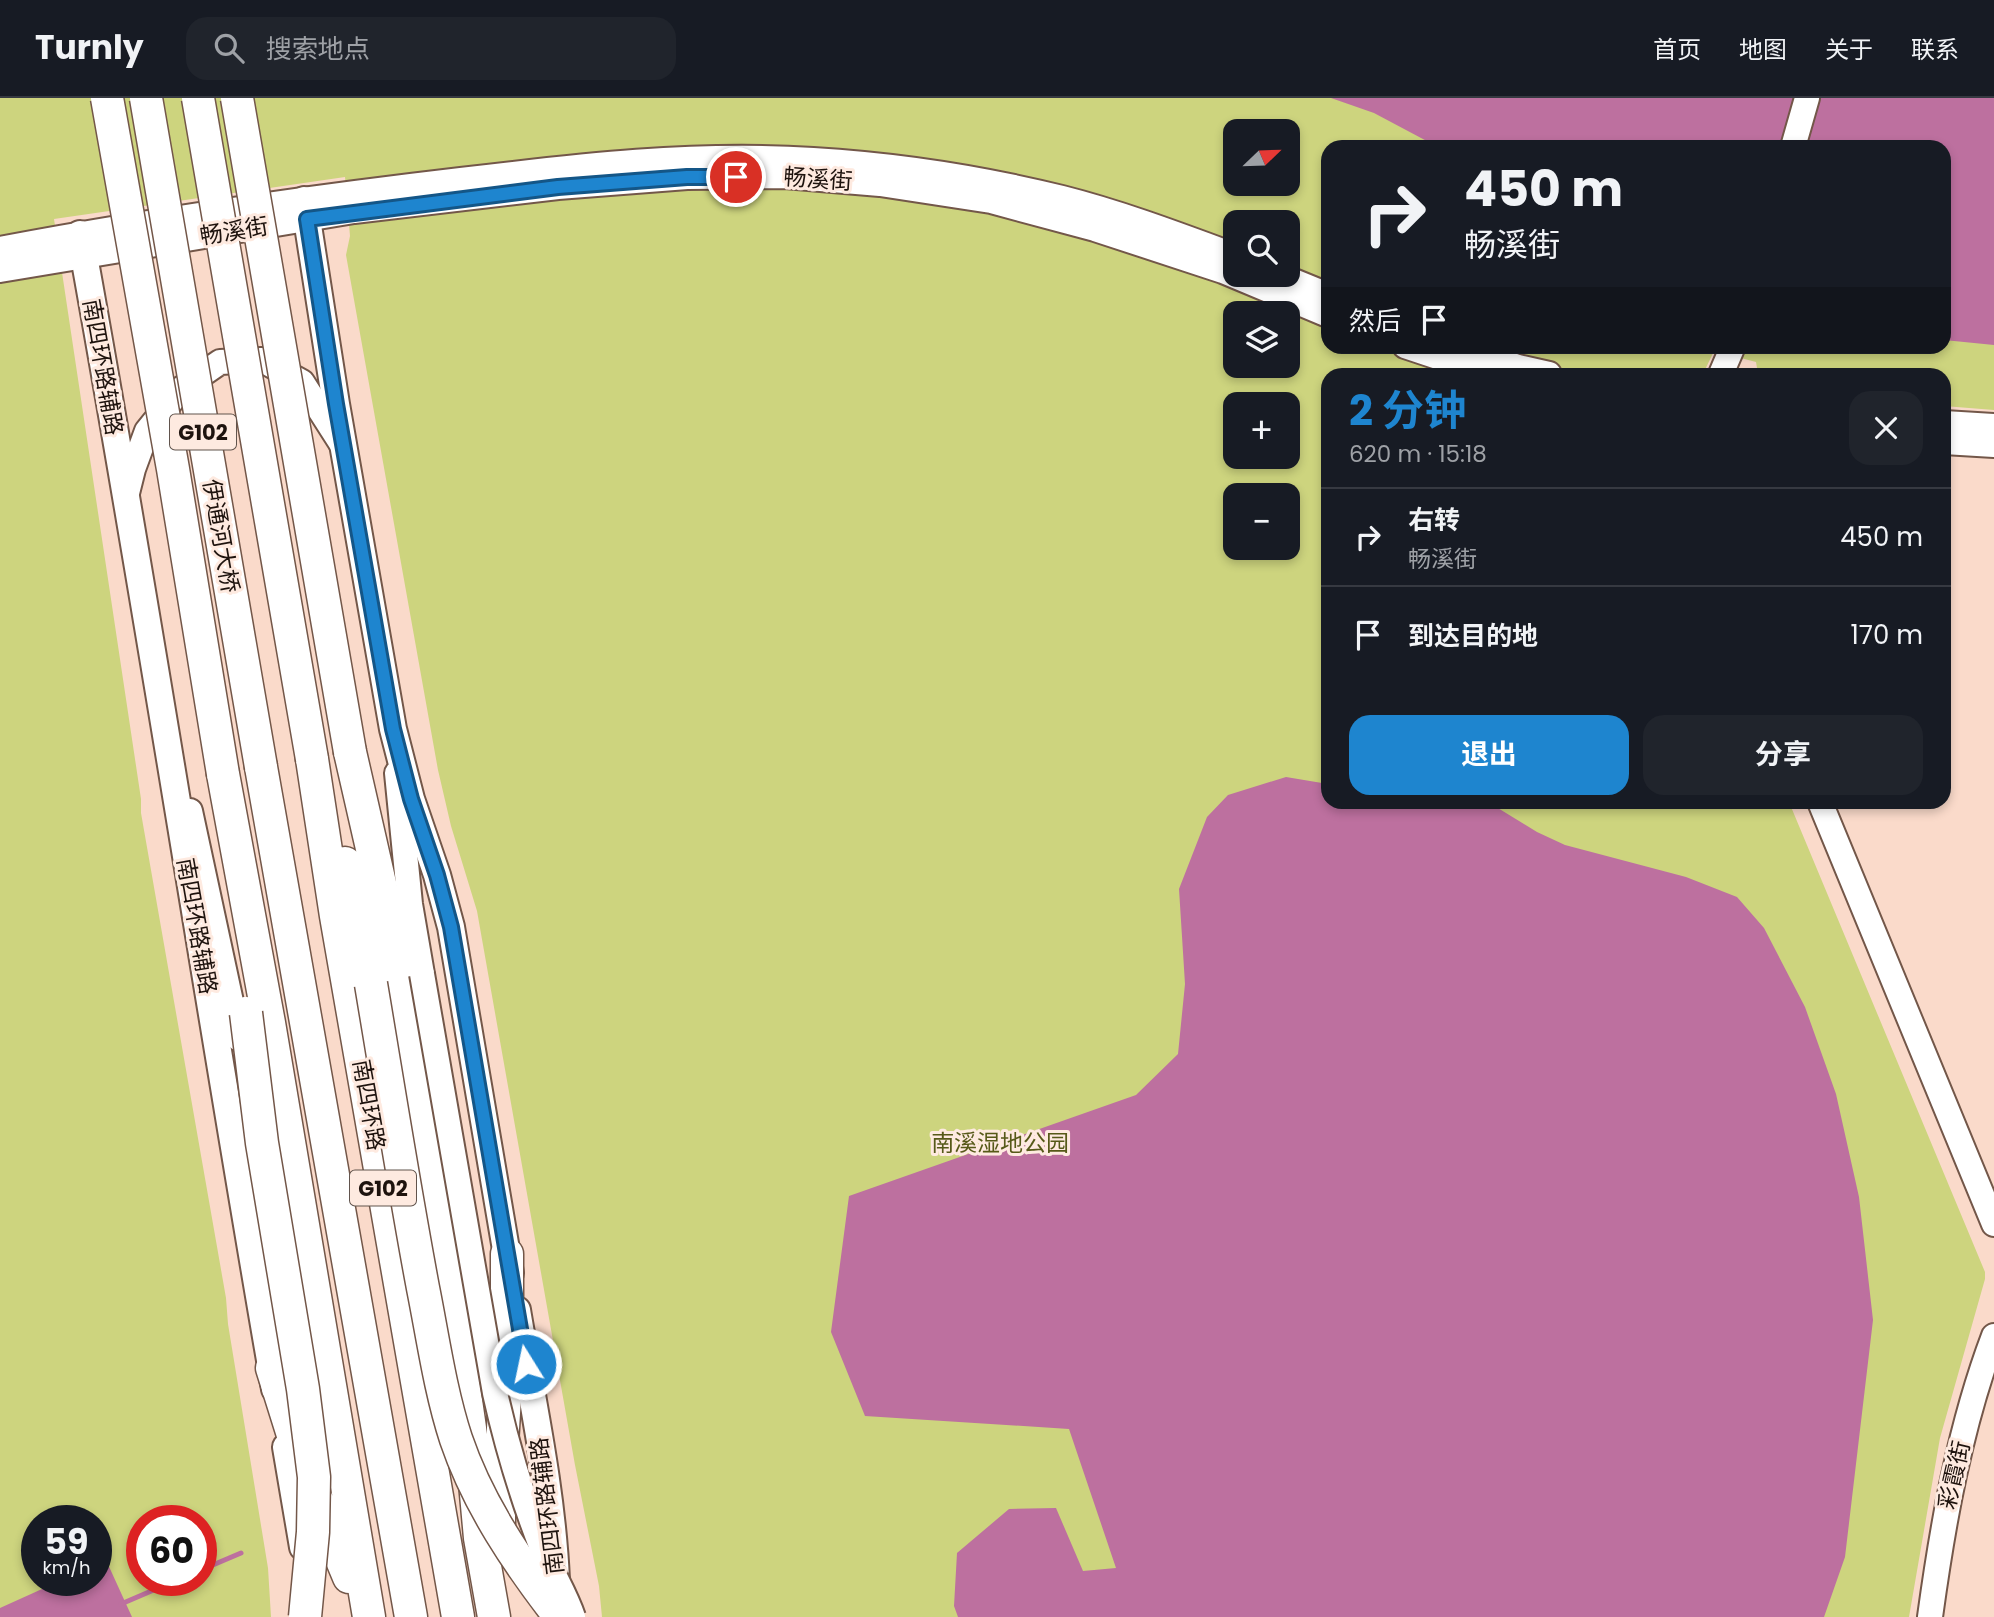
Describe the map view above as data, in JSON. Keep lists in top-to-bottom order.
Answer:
{
  "streets": {
    "highway": ["G102", "伊通河大桥", "南四环路"],
    "main road": ["畅溪街", "南四环路辅路", "彩霞街"]
  },
  "crossings": [
    ["畅溪街", "南四环路辅路"],
    ["G102", "南四环路"],
    ["伊通河大桥", "南四环路"]
  ],
  "parks": ["南溪湿地公园"],
  "north": "top right",
  "page": {
    "header": "Turnly",
    "search": "搜索地点",
    "nav": [
      "首页",
      "地图",
      "关于",
      "联系"
    ],
    "map_buttons": ["+", "−"],
    "turn": ["450 m", "畅溪街"],
    "then": "然后",
    "heading": ["2 分钟", "620 m · 15:18"],
    "list": [
      {
        "name": "右转",
        "note": "畅溪街",
        "value": "450 m"
      },
      {
        "name": "到达目的地",
        "value": "170 m"
      }
    ],
    "buttons": ["退出", "分享"],
    "speed": "59 km/h",
    "limit": "60"
  }
}
